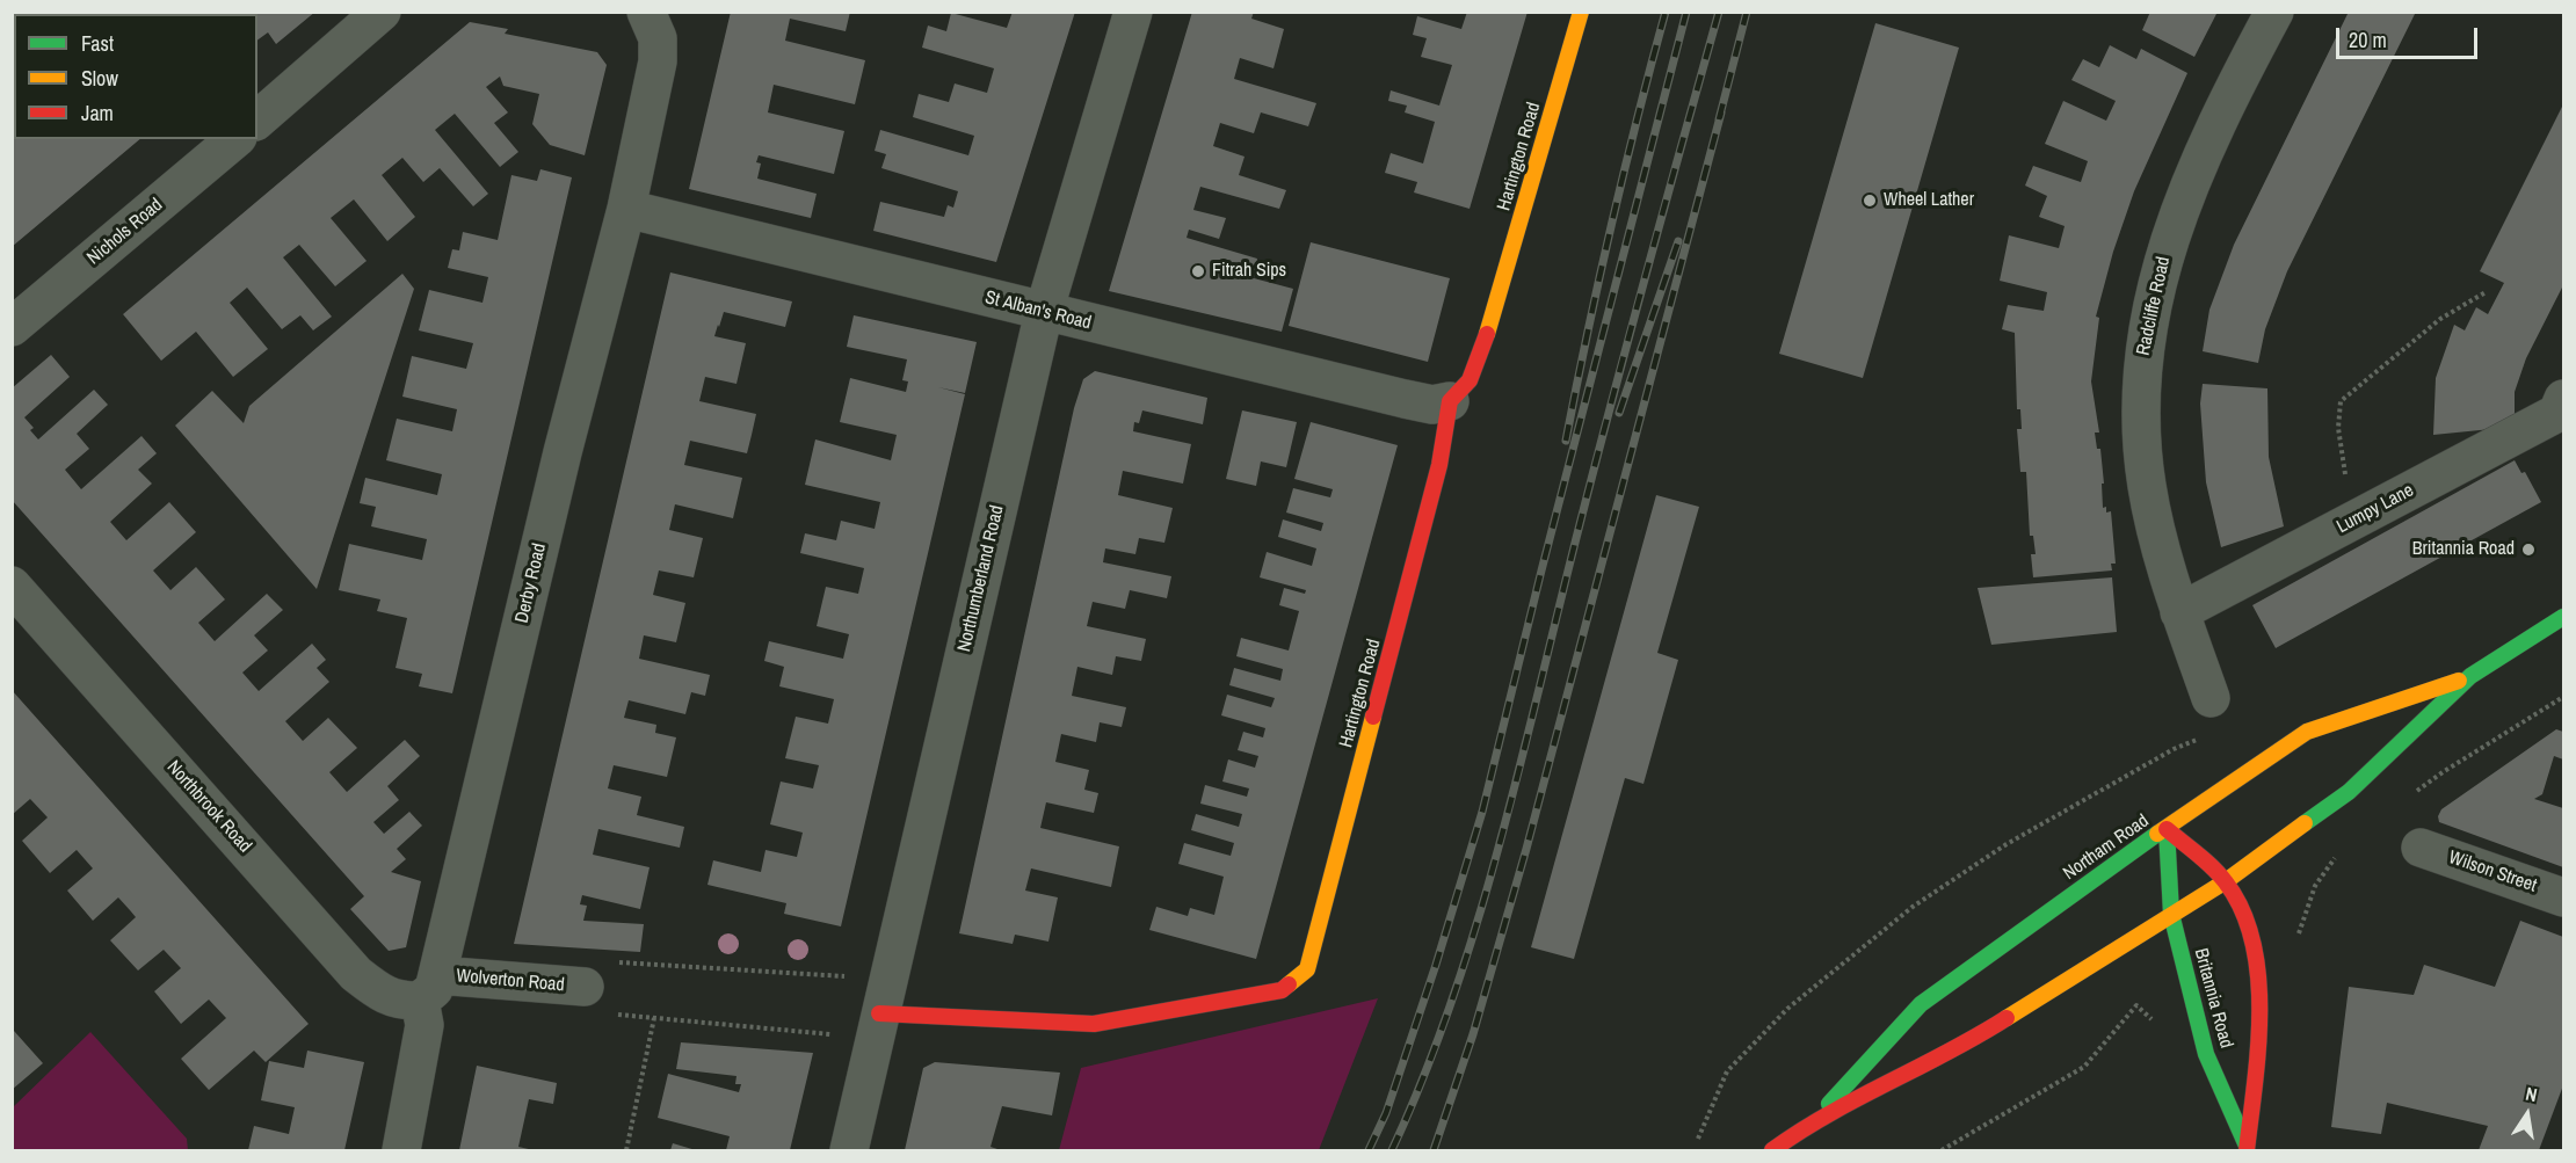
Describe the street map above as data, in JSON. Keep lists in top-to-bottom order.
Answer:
{
  "streets": {
    "main road": ["Hartington Road", "Northam Road", "Britannia Road"],
    "street": [
      "Nichols Road",
      "Radcliffe Road",
      "St Alban's Road",
      "Lumpy Lane",
      "Northumberland Road",
      "Derby Road",
      "Northbrook Road",
      "Wilson Street",
      "Wolverton Road"
    ]
  },
  "crossings": [
    ["Hartington Road", "St Alban's Road"],
    ["Hartington Road", "Northumberland Road"],
    ["Radcliffe Road", "Lumpy Lane"],
    ["St Alban's Road", "Northumberland Road"],
    ["St Alban's Road", "Derby Road"],
    ["Derby Road", "Northbrook Road"],
    ["Derby Road", "Wolverton Road"],
    ["Northbrook Road", "Wolverton Road"],
    ["Northam Road", "Britannia Road"]
  ],
  "places": ["Wheel Lather", "Fitrah Sips", "Britannia Road"],
  "legend": ["Fast", "Slow", "Jam"],
  "scale_bar": "20 m",
  "north": "top"
}
